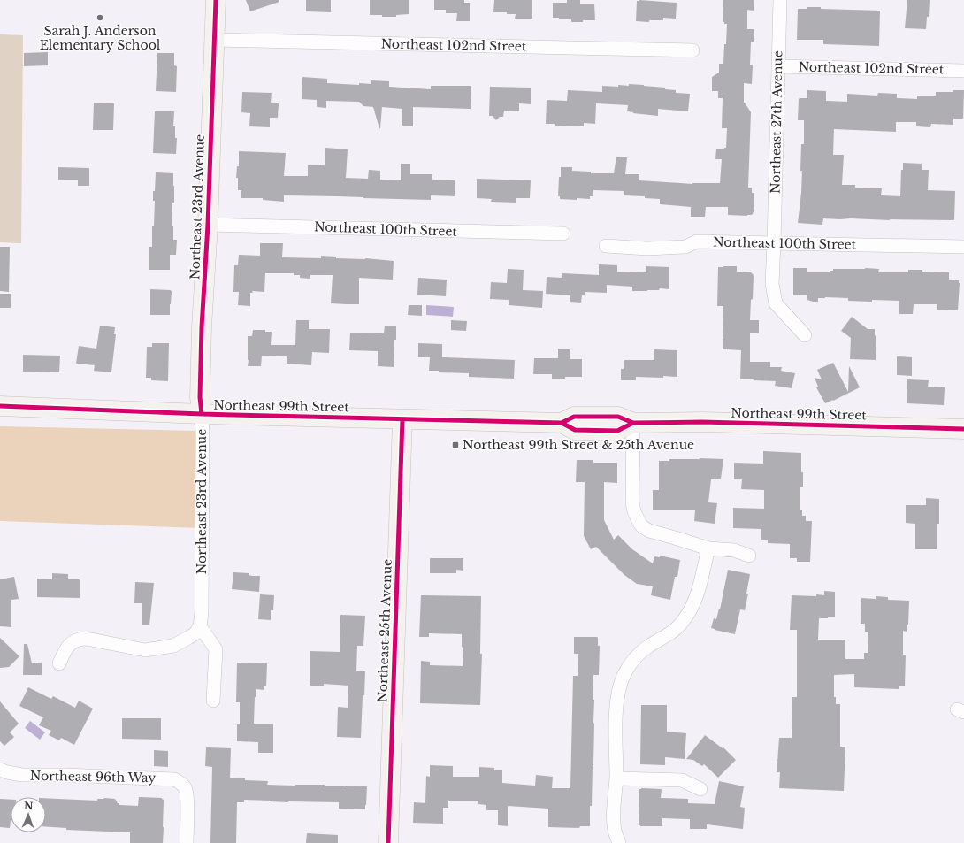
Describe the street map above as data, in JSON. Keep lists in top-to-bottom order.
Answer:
{
  "streets": {
    "main road": ["Northeast 23rd Avenue", "Northeast 99th Street", "Northeast 25th Avenue"],
    "street": [
      "Northeast 102nd Street",
      "Northeast 27th Avenue",
      "Northeast 100th Street",
      "Northeast 96th Way"
    ]
  },
  "crossings": [
    ["Northeast 102nd Street", "Northeast 27th Avenue"],
    ["Northeast 102nd Street", "Northeast 23rd Avenue"],
    ["Northeast 27th Avenue", "Northeast 100th Street"],
    ["Northeast 23rd Avenue", "Northeast 100th Street"],
    ["Northeast 23rd Avenue", "Northeast 99th Street"],
    ["Northeast 99th Street", "Northeast 25th Avenue"]
  ],
  "places": {
    "other": ["Sarah J. Anderson Elementary School"],
    "transit": ["Northeast 99th Street & 25th Avenue"]
  },
  "north": "top"
}
